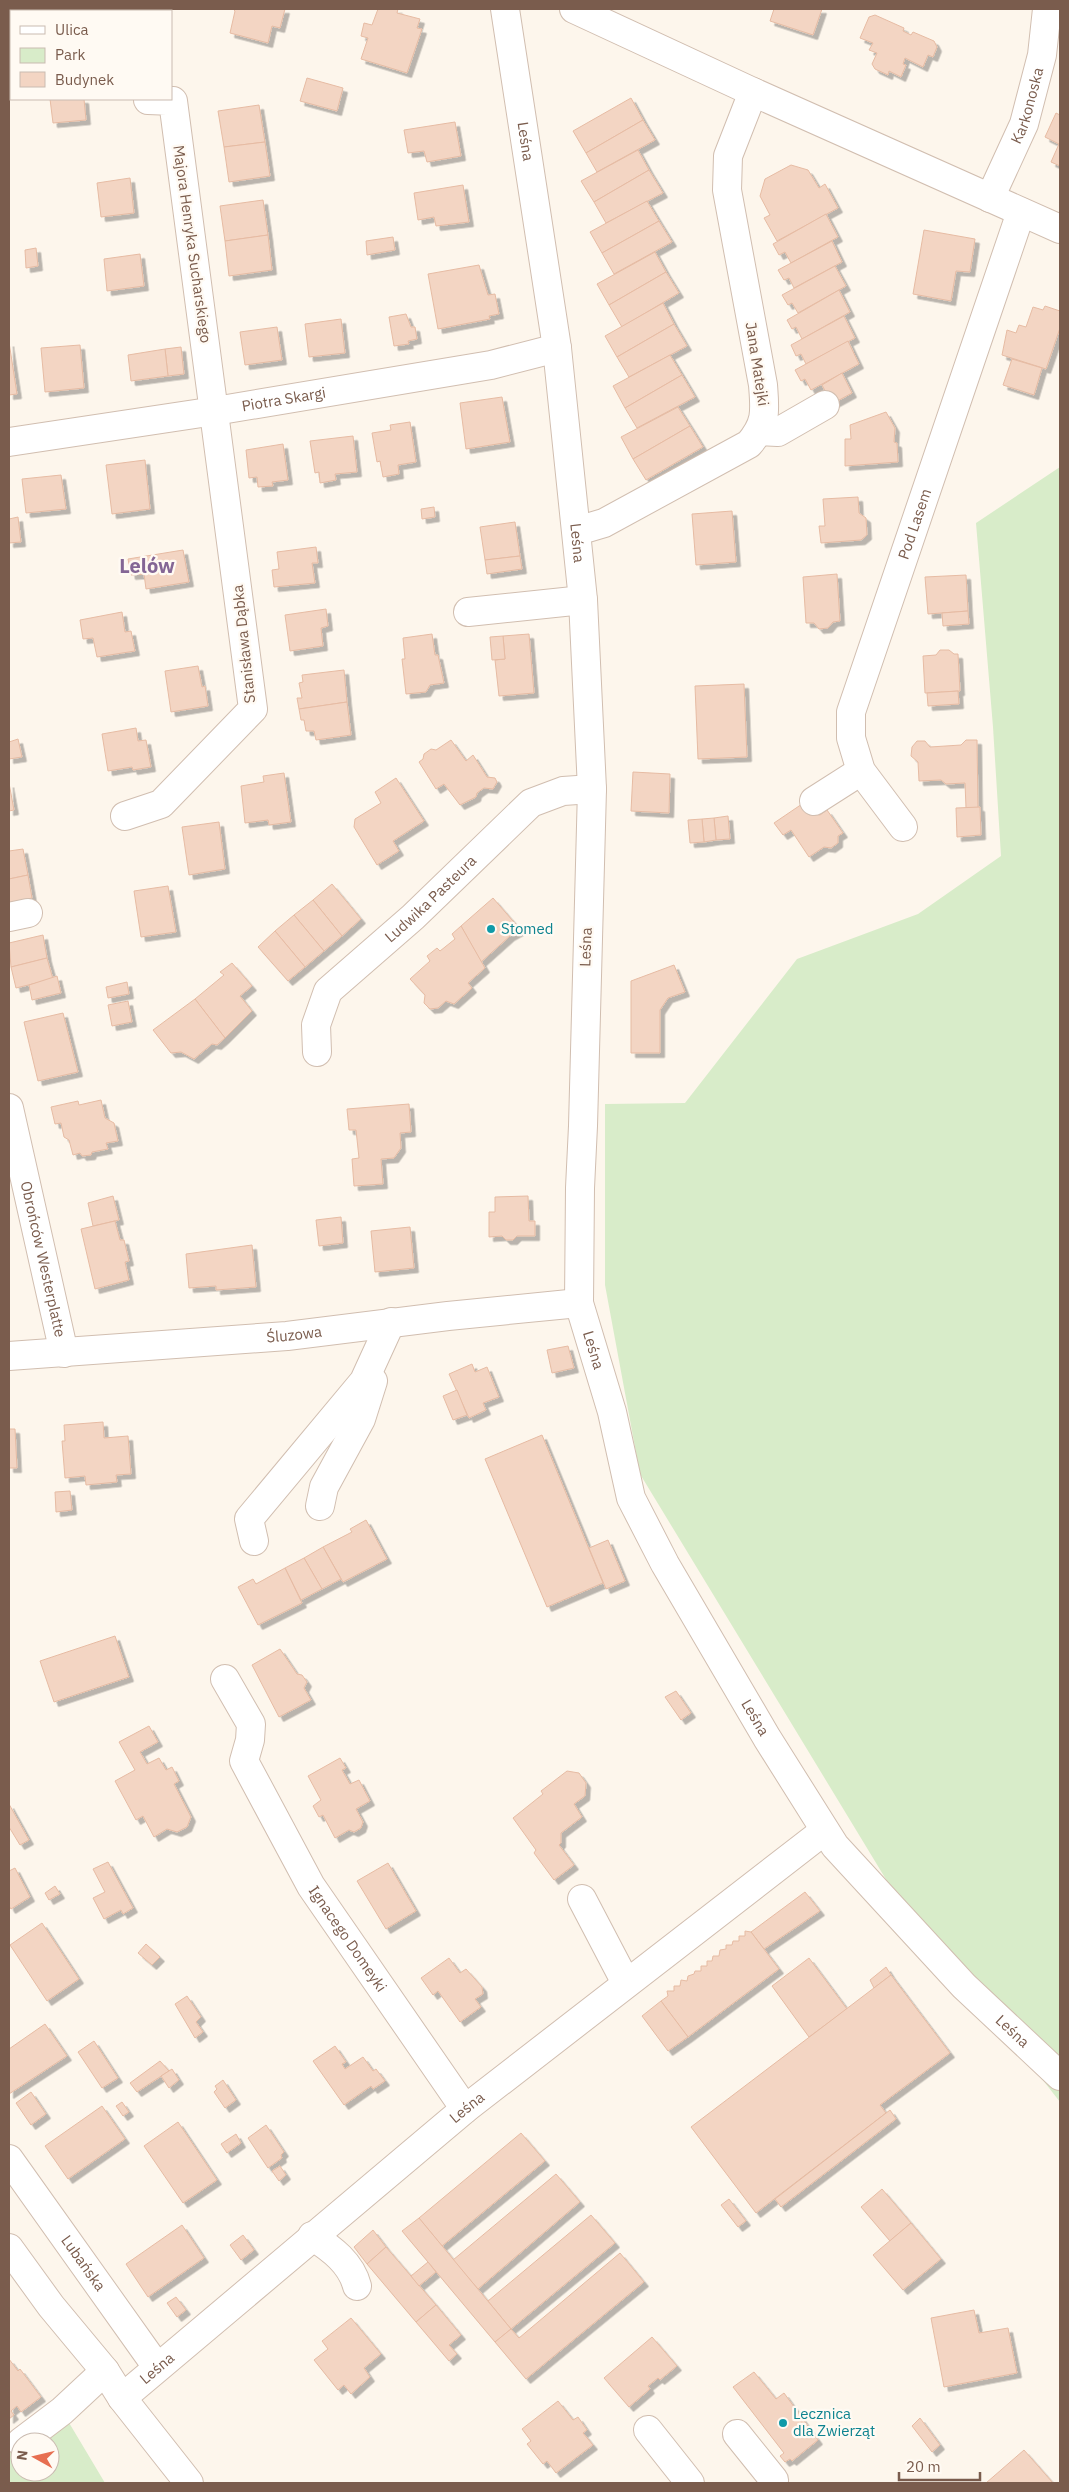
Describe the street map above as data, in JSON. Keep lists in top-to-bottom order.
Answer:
{
  "streets": {
    "street": [
      "Karkonoska",
      "Leśna",
      "Majora Henryka Sucharskiego",
      "Jana Matejki",
      "Piotra Skargi",
      "Pod Lasem",
      "Stanisława Dąbka",
      "Ludwika Pasteura",
      "Obrońców Westerplatte",
      "Śluzowa",
      "Ignacego Domeyki",
      "Lubańska"
    ]
  },
  "crossings": [
    ["Leśna", "Piotra Skargi"],
    ["Leśna", "Ludwika Pasteura"],
    ["Leśna", "Śluzowa"],
    ["Leśna", "Ignacego Domeyki"],
    ["Leśna", "Lubańska"],
    ["Majora Henryka Sucharskiego", "Piotra Skargi"],
    ["Majora Henryka Sucharskiego", "Stanisława Dąbka"],
    ["Piotra Skargi", "Stanisława Dąbka"],
    ["Obrońców Westerplatte", "Śluzowa"]
  ],
  "districts": ["Lelów"],
  "places": ["Stomed", "Lecznica dla Zwierząt"],
  "legend": ["Ulica", "Park", "Budynek"],
  "scale_bar": "20 m",
  "north": "left"
}
